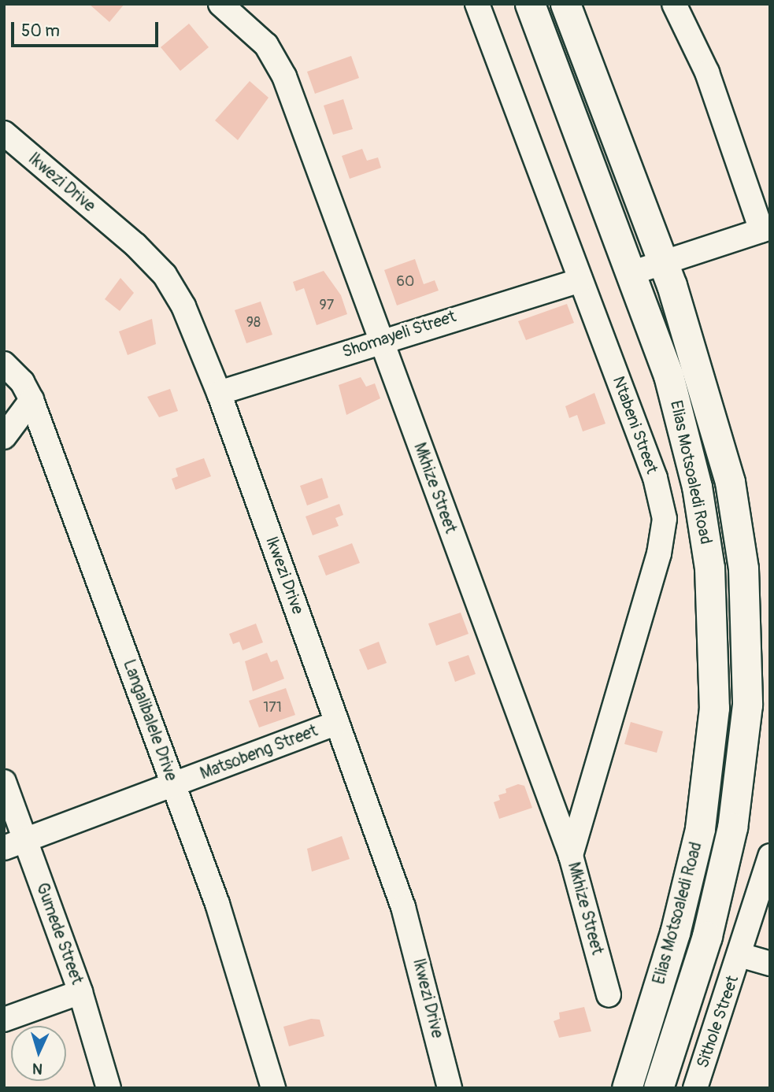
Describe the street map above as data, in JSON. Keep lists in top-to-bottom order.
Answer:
{
  "streets": {
    "main road": ["Elias Motsoaledi Road"],
    "street": [
      "Ikwezi Drive",
      "Shomayeli Street",
      "Ntabeni Street",
      "Mkhize Street",
      "Langalibalele Drive",
      "Matsobeng Street",
      "Gumede Street",
      "Sithole Street"
    ]
  },
  "crossings": [
    ["Ikwezi Drive", "Shomayeli Street"],
    ["Ikwezi Drive", "Matsobeng Street"],
    ["Shomayeli Street", "Ntabeni Street"],
    ["Shomayeli Street", "Mkhize Street"],
    ["Ntabeni Street", "Mkhize Street"],
    ["Langalibalele Drive", "Matsobeng Street"],
    ["Matsobeng Street", "Gumede Street"]
  ],
  "house_numbers": [
    "60",
    "97",
    "98",
    "171"
  ],
  "scale_bar": "50 m",
  "north": "bottom"
}
